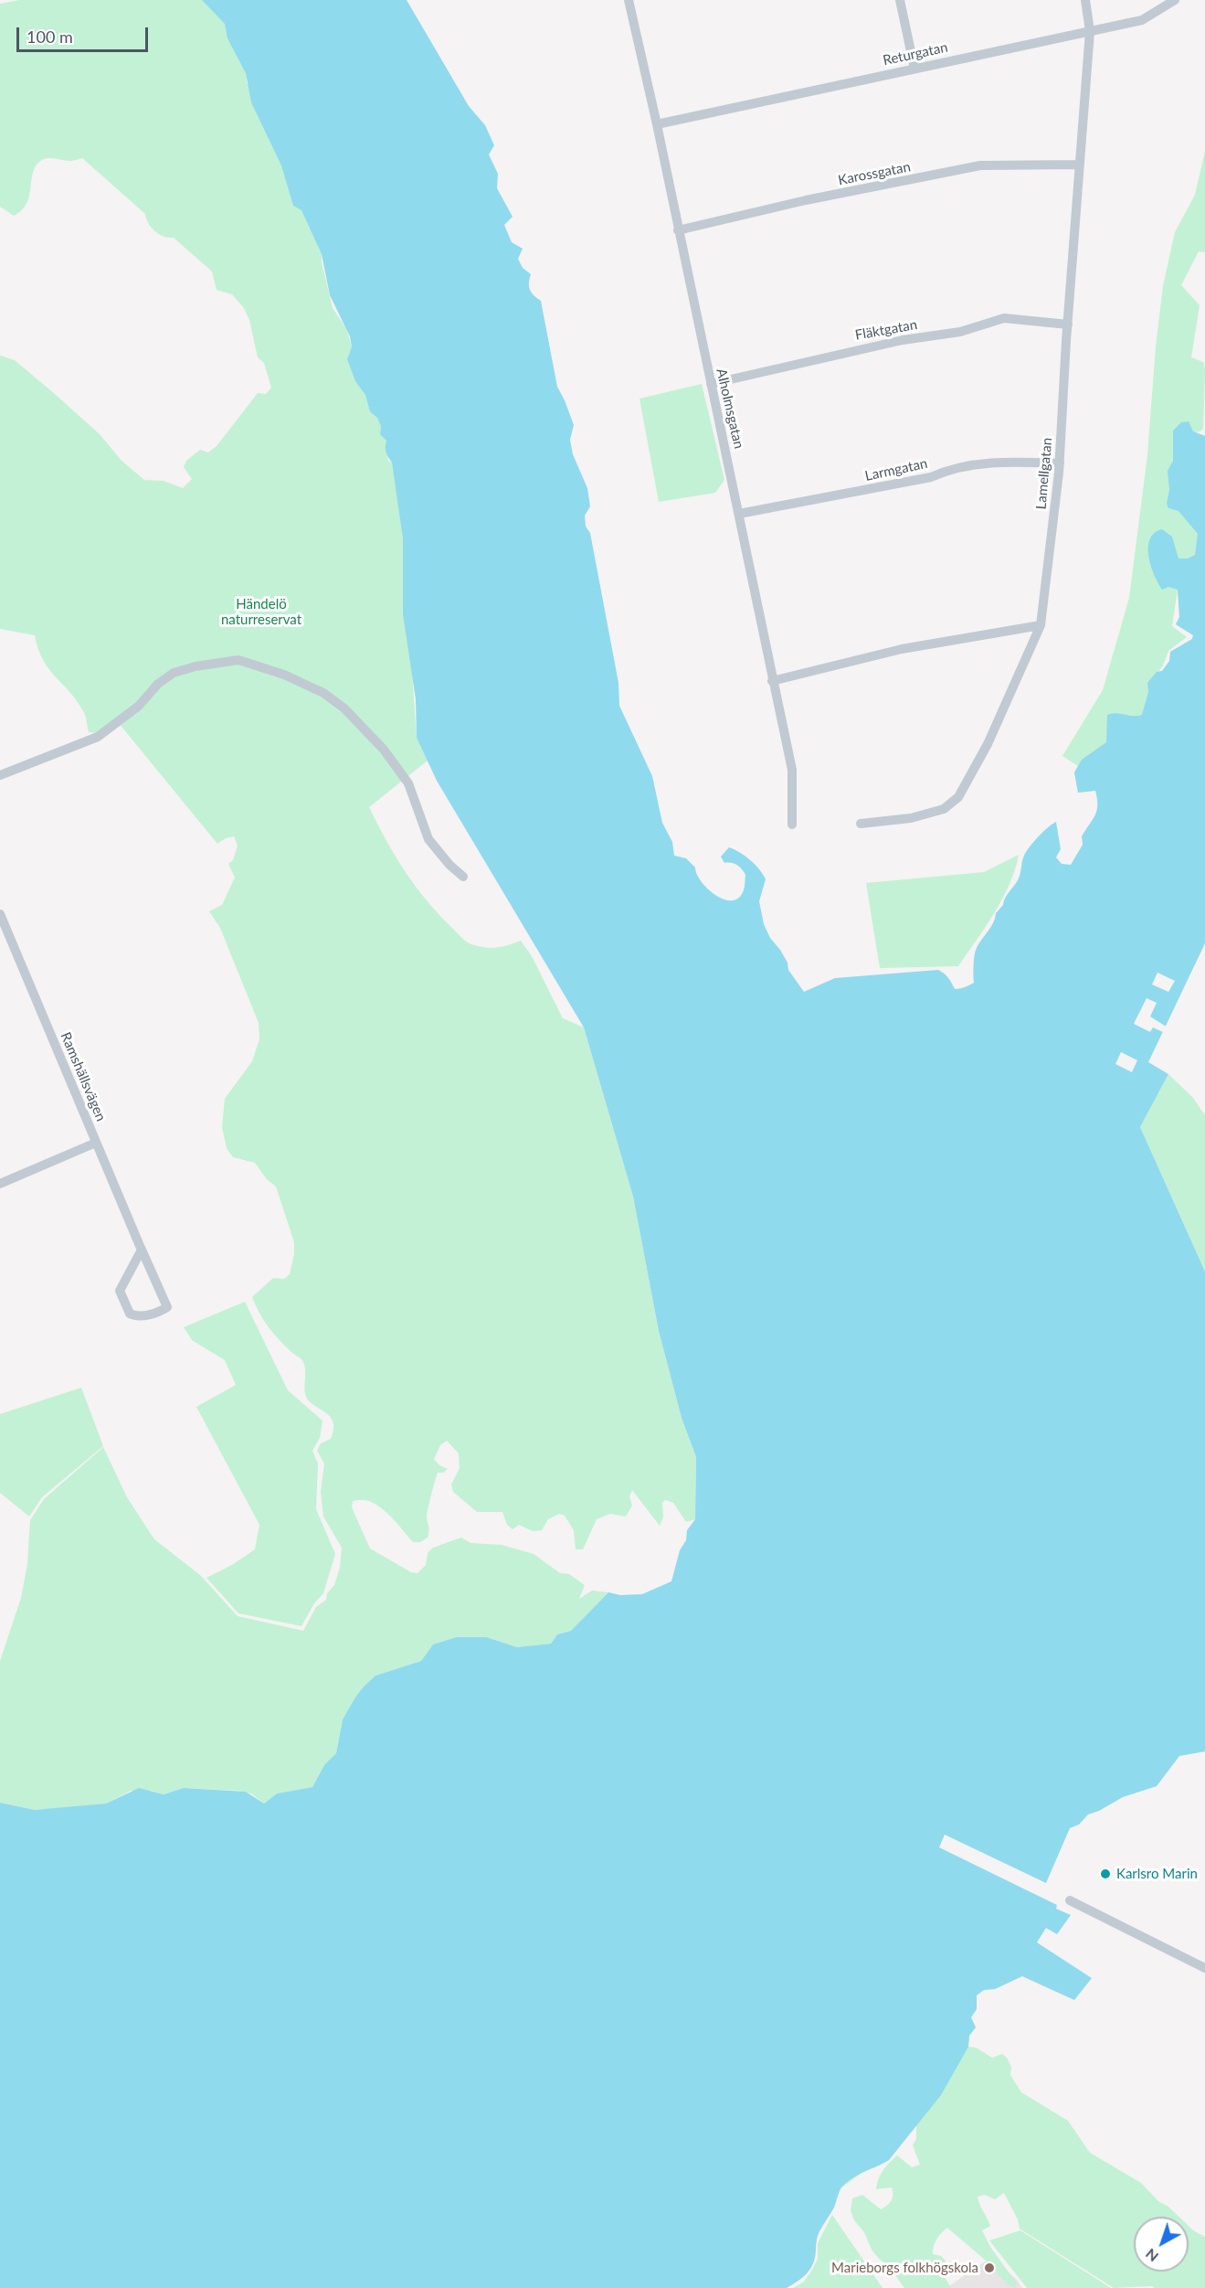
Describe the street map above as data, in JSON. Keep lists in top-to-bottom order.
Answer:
{
  "streets": {
    "street": [
      "Returgatan",
      "Karossgatan",
      "Fläktgatan",
      "Alholmsgatan",
      "Larmgatan",
      "Lamellgatan",
      "Ramshällsvägen"
    ]
  },
  "crossings": [
    ["Returgatan", "Alholmsgatan"],
    ["Returgatan", "Lamellgatan"],
    ["Karossgatan", "Alholmsgatan"],
    ["Karossgatan", "Lamellgatan"],
    ["Fläktgatan", "Alholmsgatan"],
    ["Fläktgatan", "Lamellgatan"],
    ["Alholmsgatan", "Larmgatan"],
    ["Larmgatan", "Lamellgatan"]
  ],
  "parks": ["Händelö naturreservat"],
  "places": ["Karlsro Marin", "Marieborgs folkhögskola"],
  "scale_bar": "100 m",
  "north": "bottom left"
}
